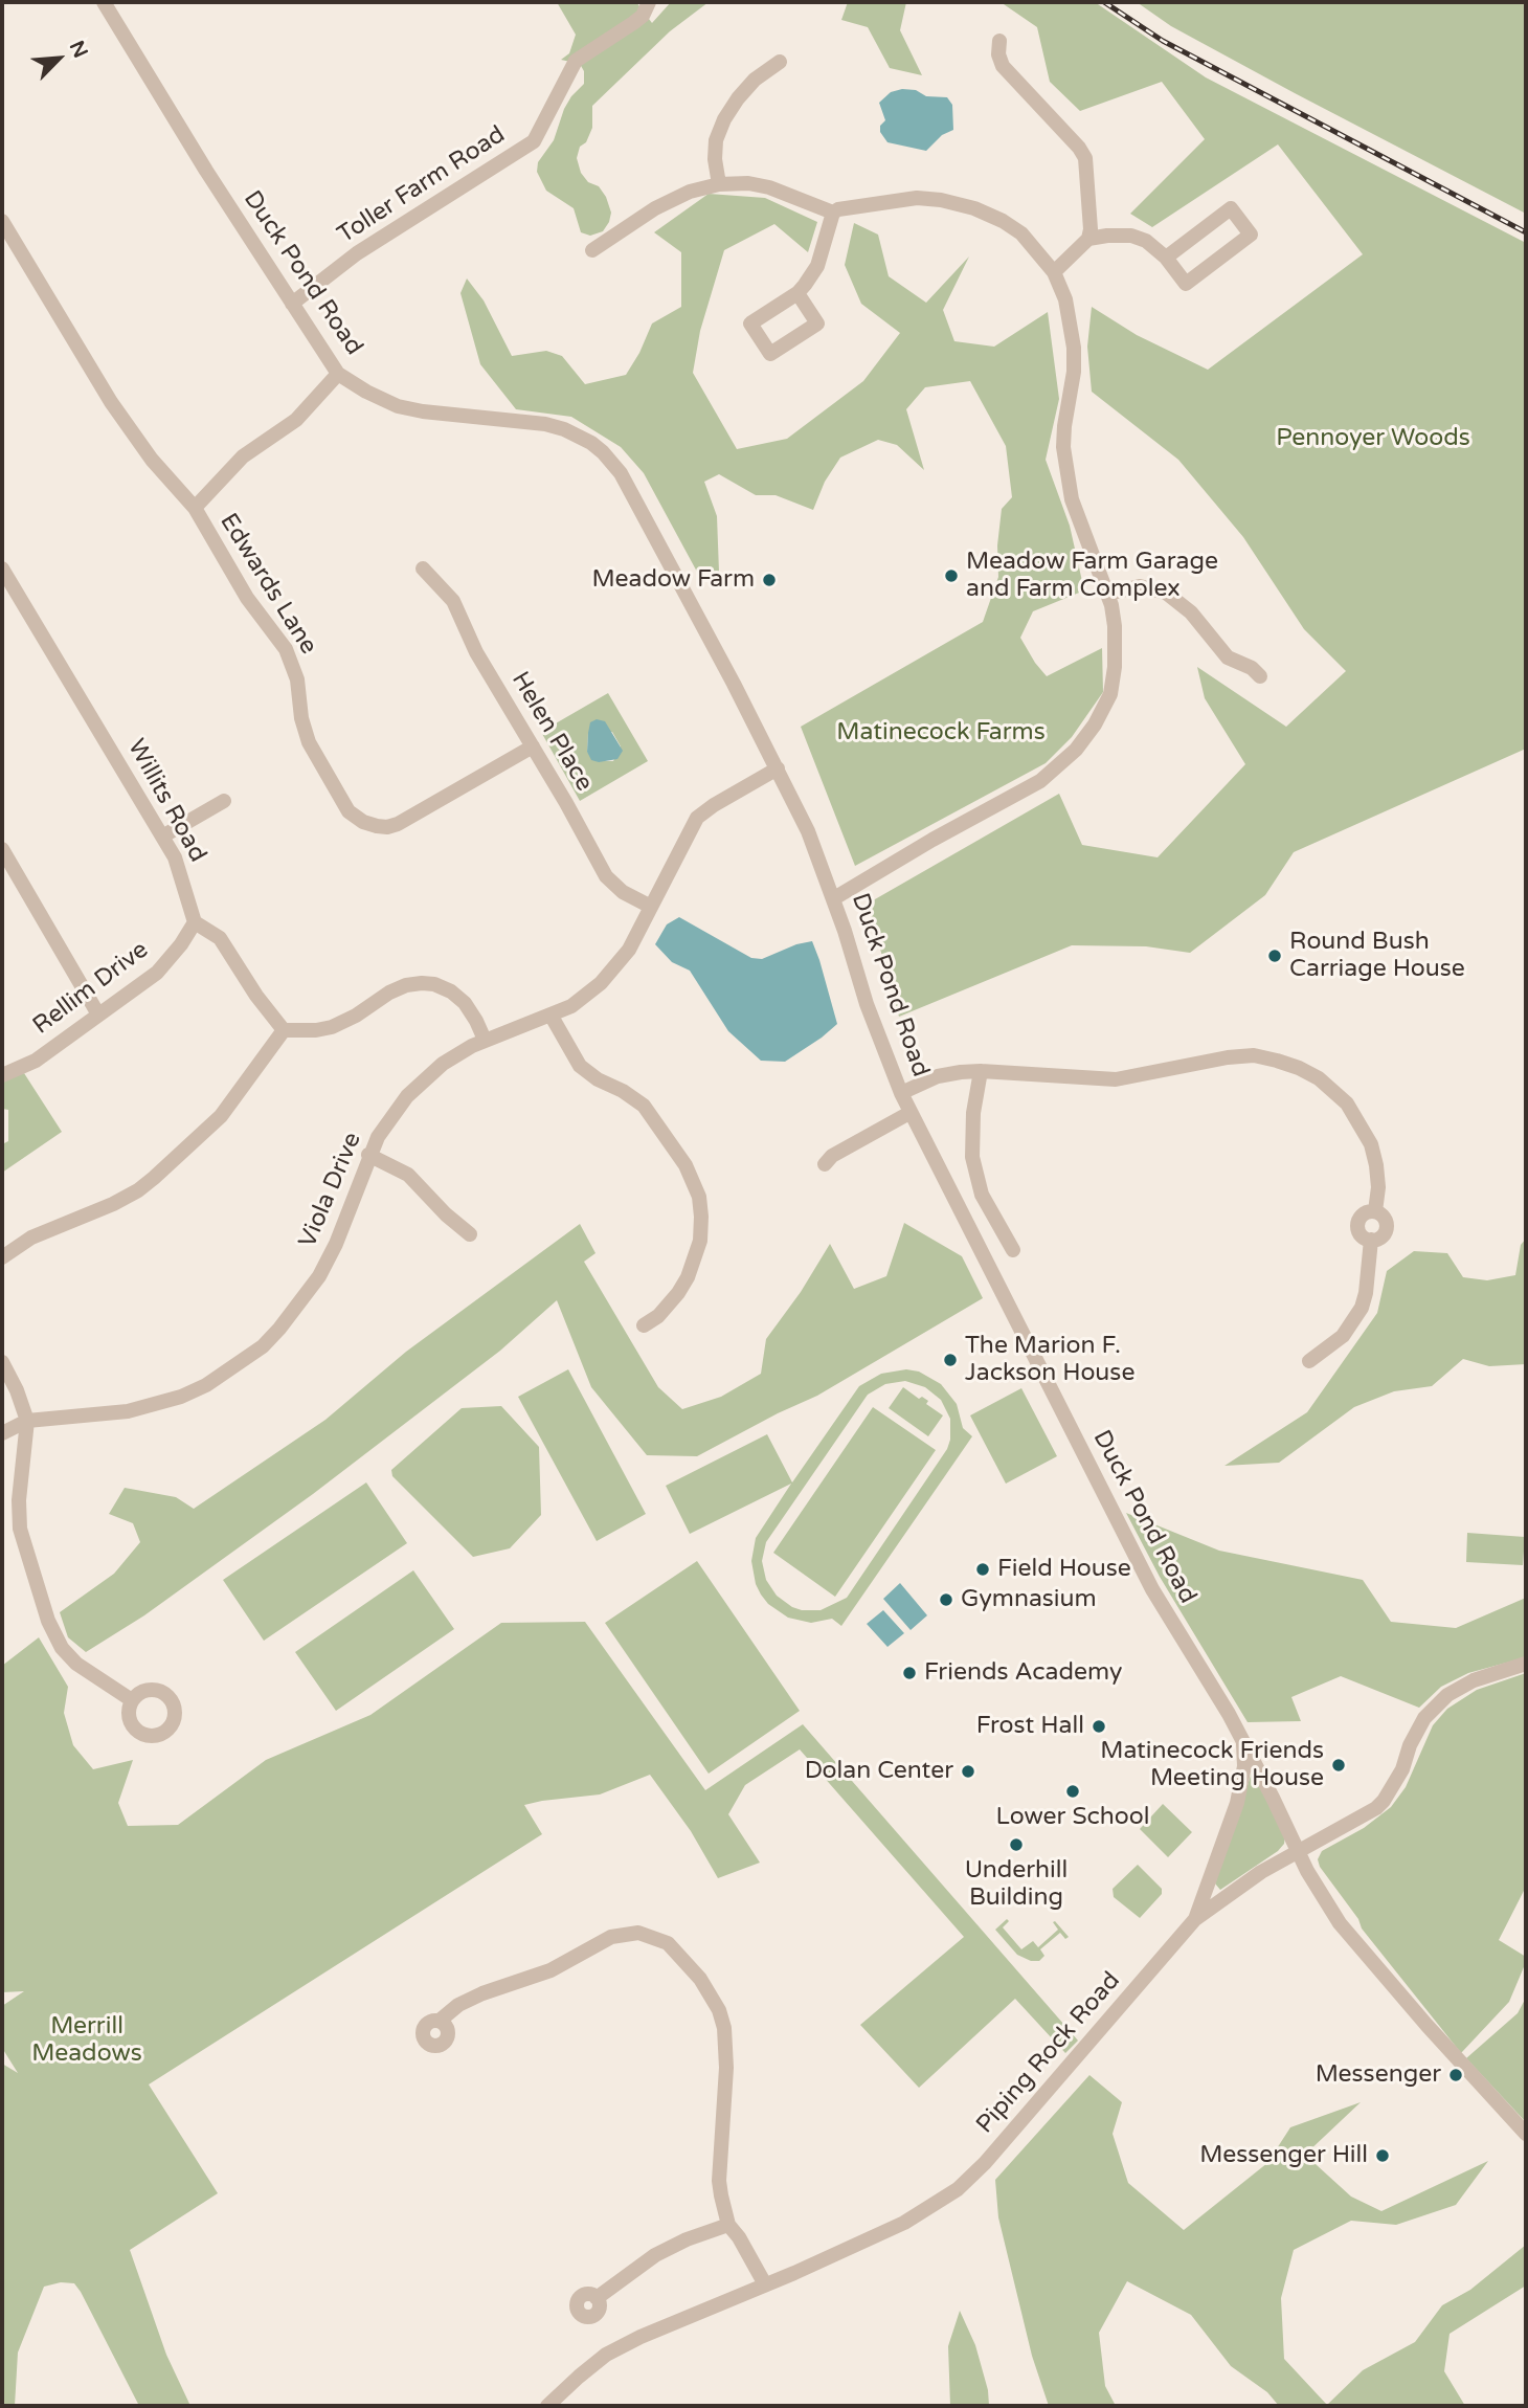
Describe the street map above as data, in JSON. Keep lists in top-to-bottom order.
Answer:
{
  "streets": {
    "street": [
      "Toller Farm Road",
      "Duck Pond Road",
      "Edwards Lane",
      "Helen Place",
      "Willits Road",
      "Rellim Drive",
      "Viola Drive",
      "Piping Rock Road"
    ]
  },
  "crossings": [
    ["Toller Farm Road", "Duck Pond Road"],
    ["Duck Pond Road", "Viola Drive"],
    ["Duck Pond Road", "Piping Rock Road"],
    ["Edwards Lane", "Helen Place"],
    ["Helen Place", "Viola Drive"],
    ["Willits Road", "Rellim Drive"]
  ],
  "parks": ["Pennoyer Woods", "Matinecock Farms", "Merrill Meadows"],
  "places": [
    "Meadow Farm Garage and Farm Complex",
    "Meadow Farm",
    "Round Bush Carriage House",
    "The Marion F. Jackson House",
    "Field House",
    "Gymnasium",
    "Friends Academy",
    "Frost Hall",
    "Matinecock Friends Meeting House",
    "Dolan Center",
    "Lower School",
    "Underhill Building",
    "Messenger",
    "Messenger Hill"
  ],
  "north": "top right"
}
